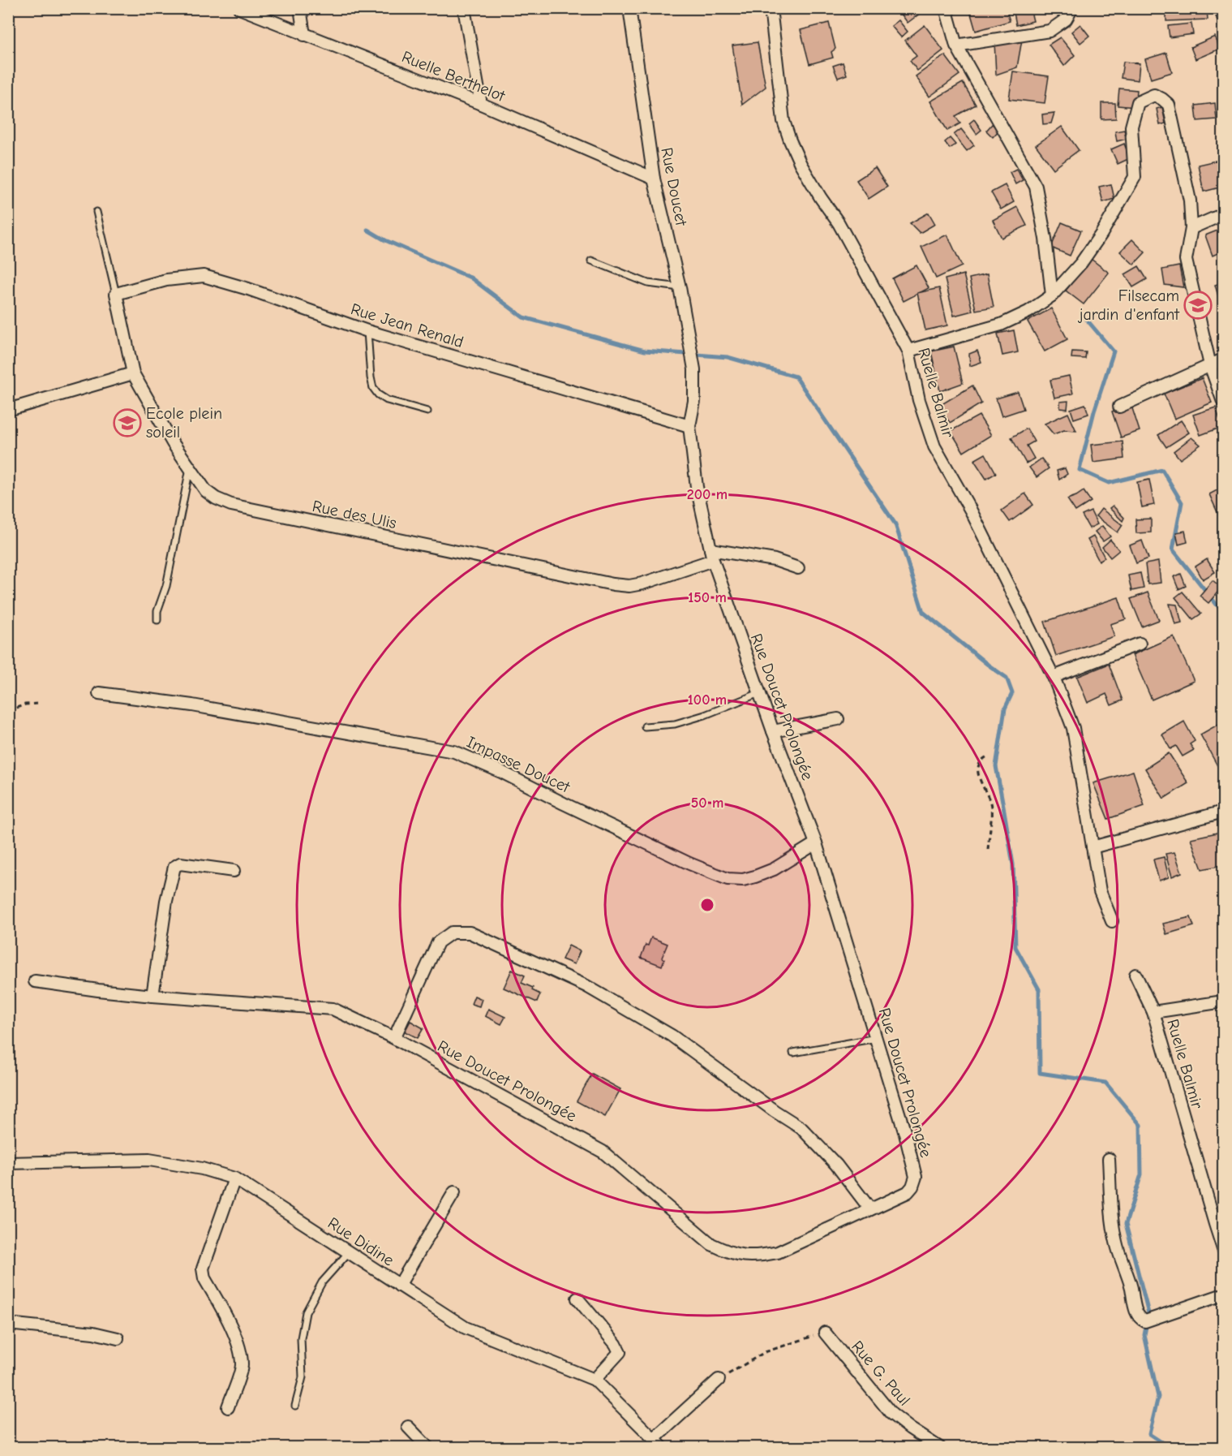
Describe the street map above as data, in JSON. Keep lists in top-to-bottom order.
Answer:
{
  "streets": {
    "street": [
      "Ruelle Berthelot",
      "Rue Doucet",
      "Rue Jean Renald",
      "Ruelle Balmir",
      "Rue des Ulis",
      "Rue Doucet Prolongée",
      "Impasse Doucet",
      "Rue Didine",
      "Rue G. Paul"
    ]
  },
  "crossings": [
    ["Ruelle Berthelot", "Rue Doucet"],
    ["Rue Doucet", "Rue Doucet Prolongée"],
    ["Rue Jean Renald", "Rue des Ulis"],
    ["Rue Jean Renald", "Rue Doucet Prolongée"],
    ["Rue des Ulis", "Rue Doucet Prolongée"],
    ["Rue Doucet Prolongée", "Impasse Doucet"]
  ],
  "places": {
    "school or university": ["Filsecam jardin d'enfant", "Ecole plein soleil"]
  },
  "rings": [
    "200 m",
    "150 m",
    "100 m",
    "50 m"
  ]
}
